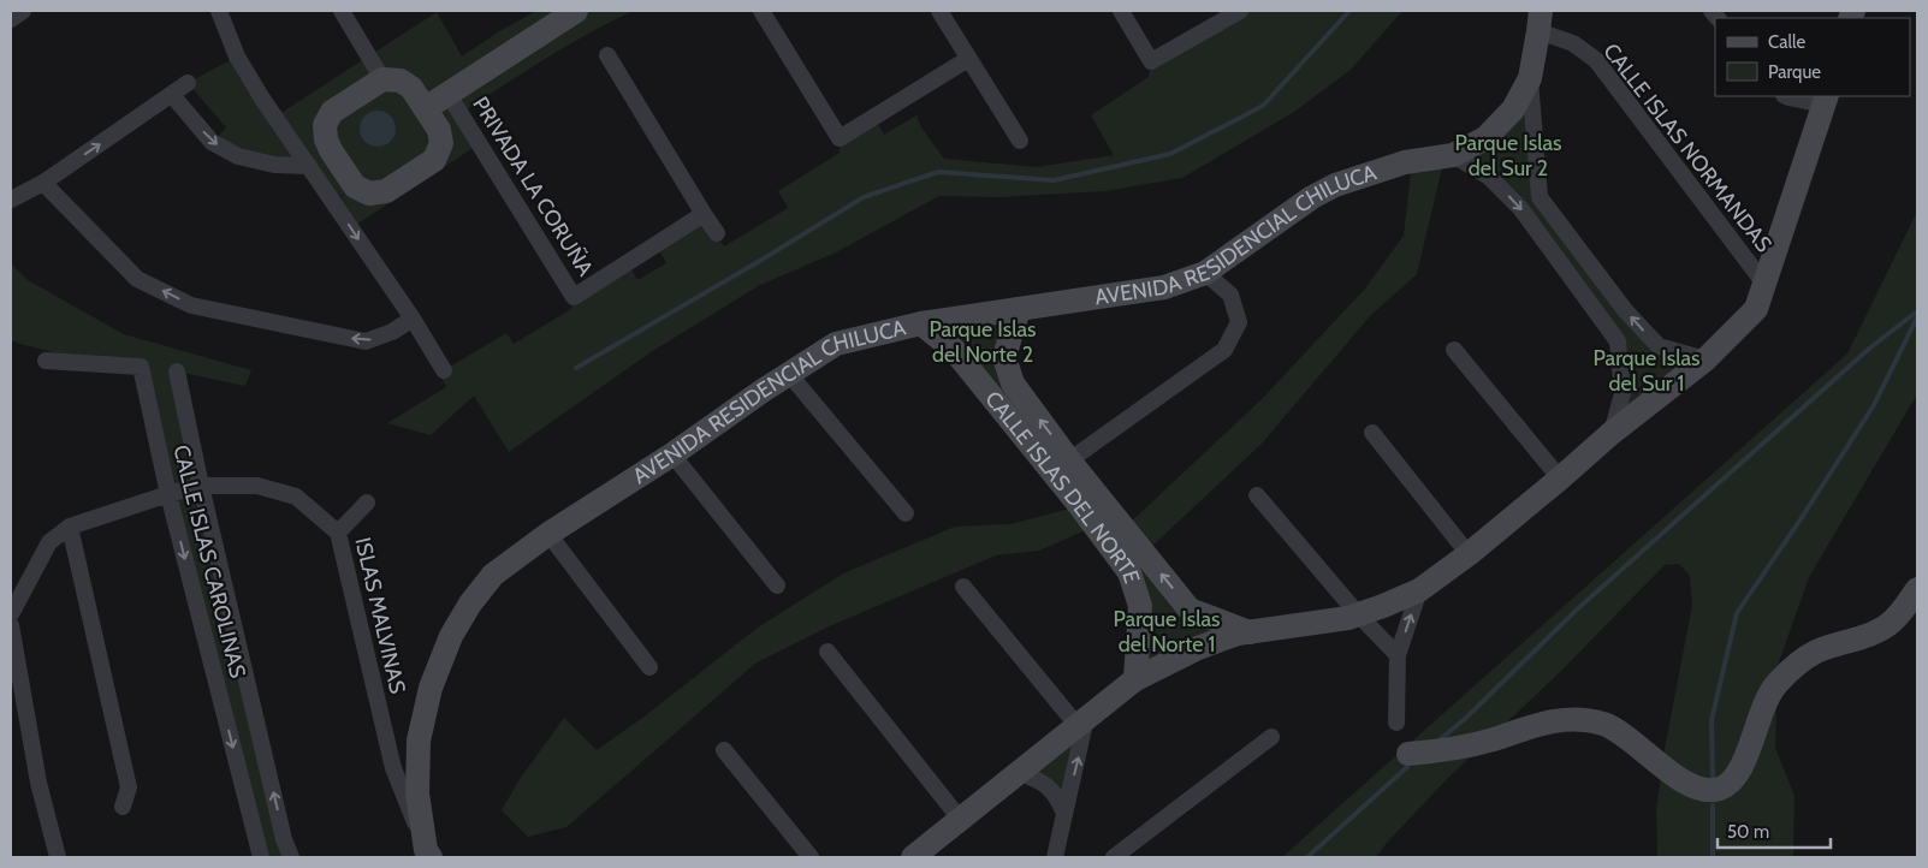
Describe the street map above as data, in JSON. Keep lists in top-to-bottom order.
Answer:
{
  "streets": {
    "street": [
      "CALLE ISLAS NORMANDAS",
      "PRIVADA LA CORUÑA",
      "AVENIDA RESIDENCIAL CHILUCA",
      "CALLE ISLAS DEL NORTE",
      "CALLE ISLAS CAROLINAS",
      "ISLAS MALVINAS"
    ]
  },
  "crossings": [
    ["CALLE ISLAS NORMANDAS", "AVENIDA RESIDENCIAL CHILUCA"],
    ["AVENIDA RESIDENCIAL CHILUCA", "CALLE ISLAS DEL NORTE"],
    ["AVENIDA RESIDENCIAL CHILUCA", "ISLAS MALVINAS"],
    ["CALLE ISLAS CAROLINAS", "ISLAS MALVINAS"]
  ],
  "parks": [
    "Parque Islas del Sur 2",
    "Parque Islas del Norte 2",
    "Parque Islas del Sur 1",
    "Parque Islas del Norte 1"
  ],
  "legend": ["Calle", "Parque"],
  "scale_bar": "50 m"
}
